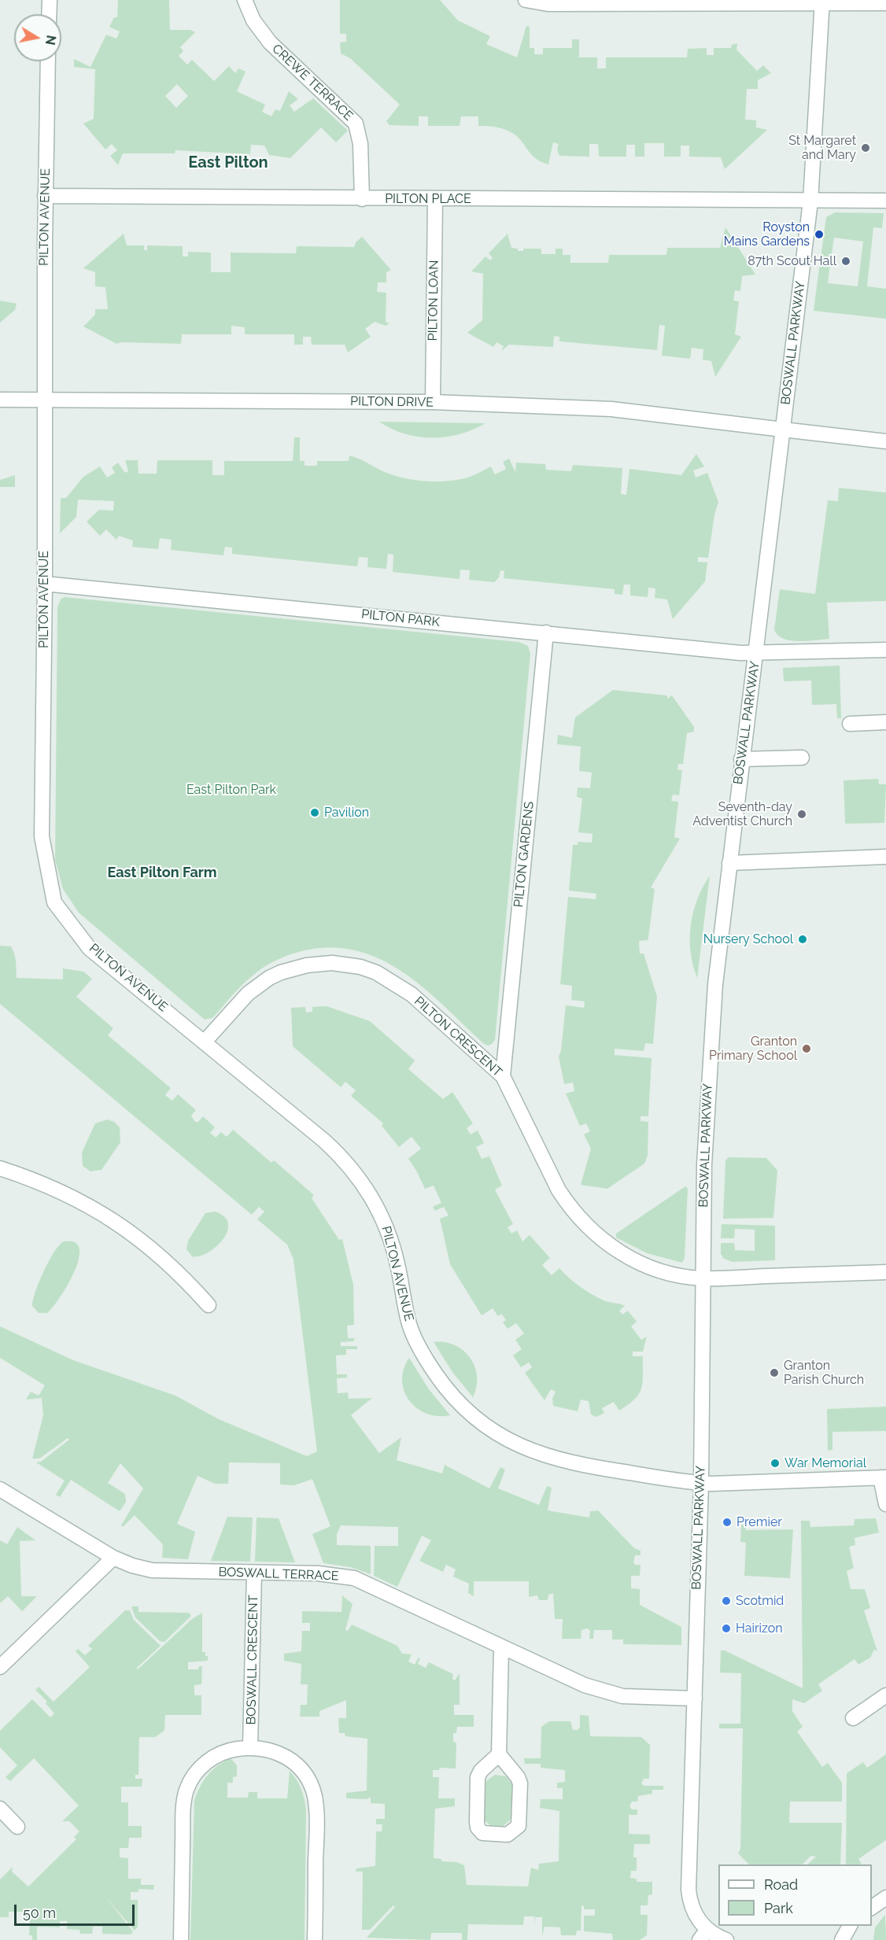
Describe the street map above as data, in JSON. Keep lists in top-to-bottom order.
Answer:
{
  "streets": {
    "street": [
      "CREWE TERRACE",
      "PILTON PLACE",
      "PILTON AVENUE",
      "PILTON LOAN",
      "BOSWALL PARKWAY",
      "PILTON DRIVE",
      "PILTON PARK",
      "PILTON GARDENS",
      "PILTON CRESCENT",
      "BOSWALL TERRACE",
      "BOSWALL CRESCENT"
    ]
  },
  "crossings": [
    ["CREWE TERRACE", "PILTON PLACE"],
    ["PILTON PLACE", "PILTON AVENUE"],
    ["PILTON PLACE", "PILTON LOAN"],
    ["PILTON PLACE", "BOSWALL PARKWAY"],
    ["PILTON AVENUE", "BOSWALL PARKWAY"],
    ["PILTON AVENUE", "PILTON DRIVE"],
    ["PILTON AVENUE", "PILTON PARK"],
    ["PILTON AVENUE", "PILTON CRESCENT"],
    ["PILTON LOAN", "PILTON DRIVE"],
    ["BOSWALL PARKWAY", "PILTON DRIVE"],
    ["BOSWALL PARKWAY", "PILTON PARK"],
    ["BOSWALL PARKWAY", "PILTON CRESCENT"],
    ["BOSWALL PARKWAY", "BOSWALL TERRACE"],
    ["PILTON PARK", "PILTON GARDENS"],
    ["PILTON GARDENS", "PILTON CRESCENT"],
    ["BOSWALL TERRACE", "BOSWALL CRESCENT"]
  ],
  "districts": ["East Pilton", "East Pilton Farm"],
  "parks": ["East Pilton Park"],
  "places": [
    "St Margaret and Mary",
    "Royston Mains Gardens",
    "87th Scout Hall",
    "Pavilion",
    "Seventh-day Adventist Church",
    "Nursery School",
    "Granton Primary School",
    "Granton Parish Church",
    "War Memorial",
    "Premier",
    "Scotmid",
    "Hairizon"
  ],
  "legend": ["Road", "Park"],
  "scale_bar": "50 m",
  "north": "right"
}
